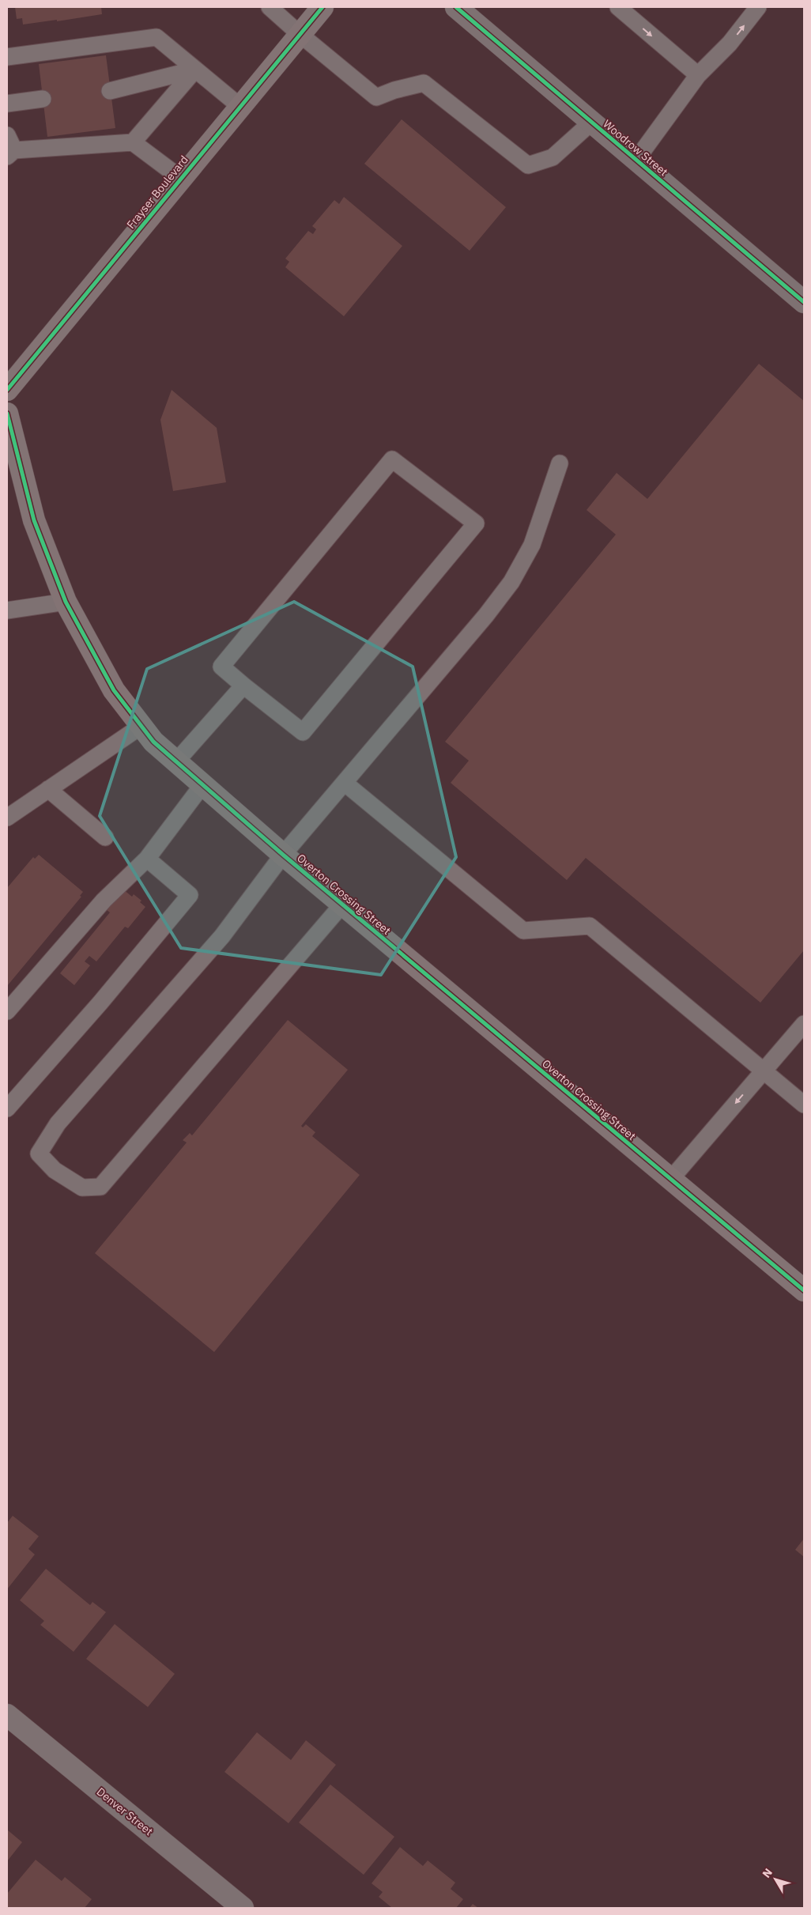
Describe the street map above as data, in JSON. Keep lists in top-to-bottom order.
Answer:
{
  "streets": {
    "main road": ["Frayser Boulevard", "Overton Crossing Street"],
    "street": ["Woodrow Street", "Denver Street"]
  },
  "north": "top left"
}
